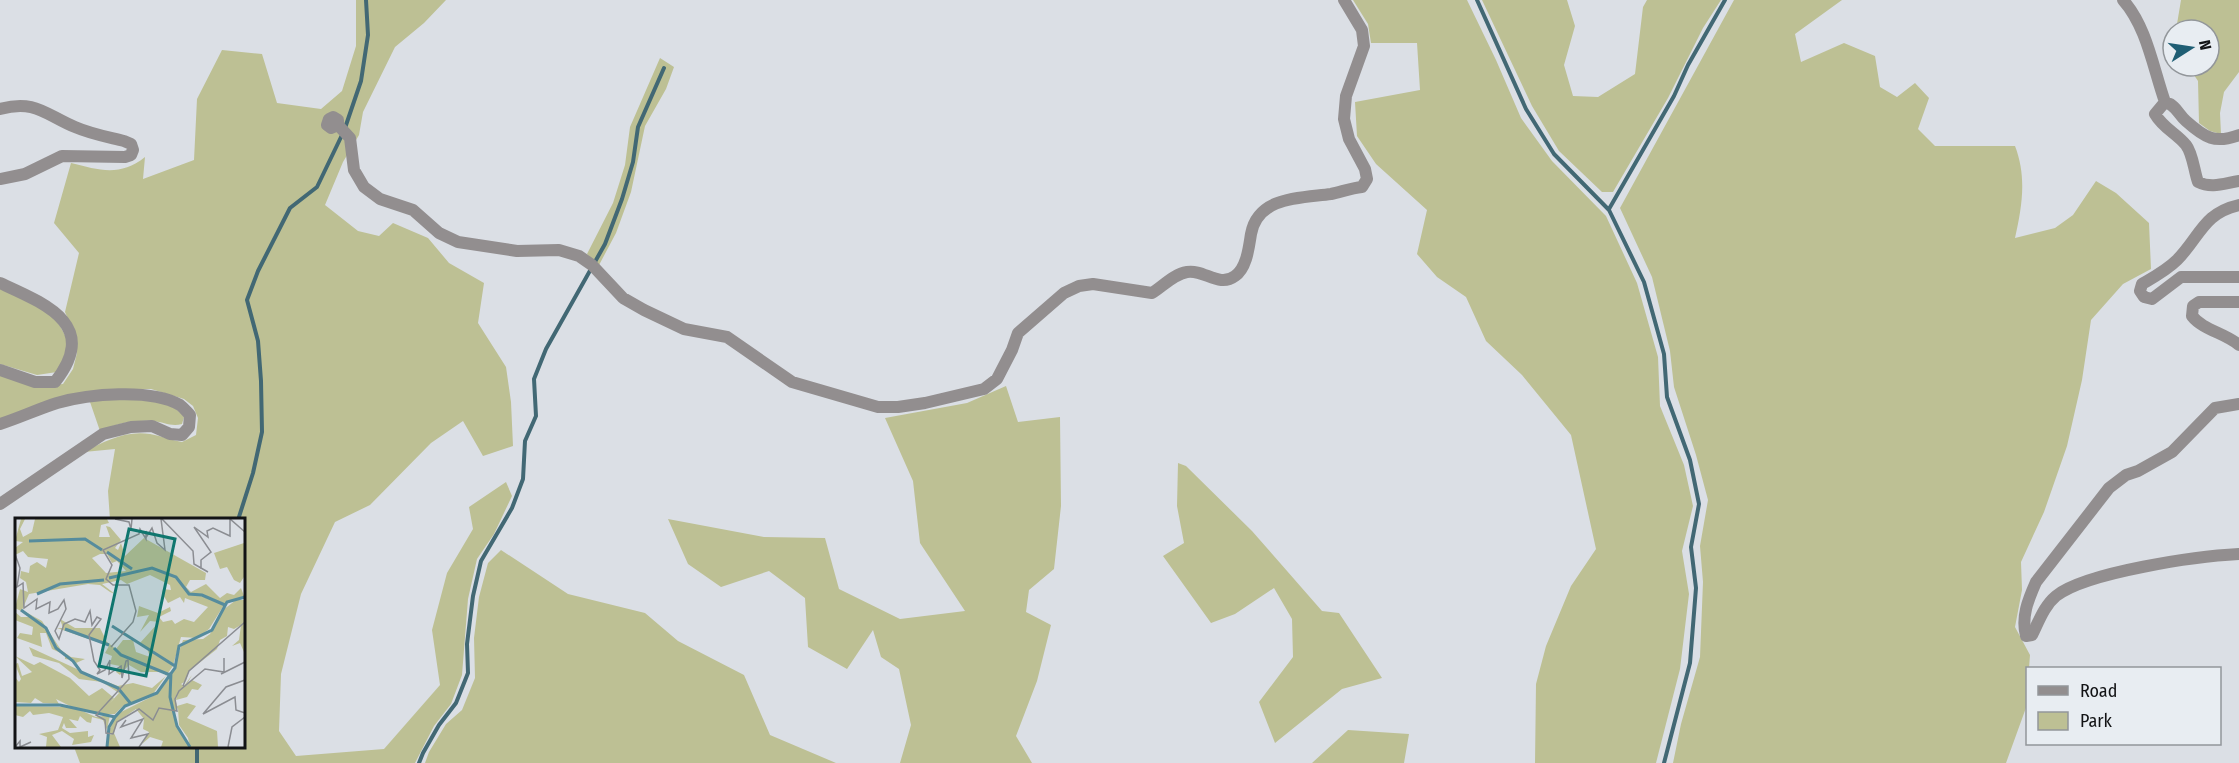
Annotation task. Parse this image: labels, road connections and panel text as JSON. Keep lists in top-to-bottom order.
{
  "legend": ["Road", "Park"],
  "north": "right"
}
